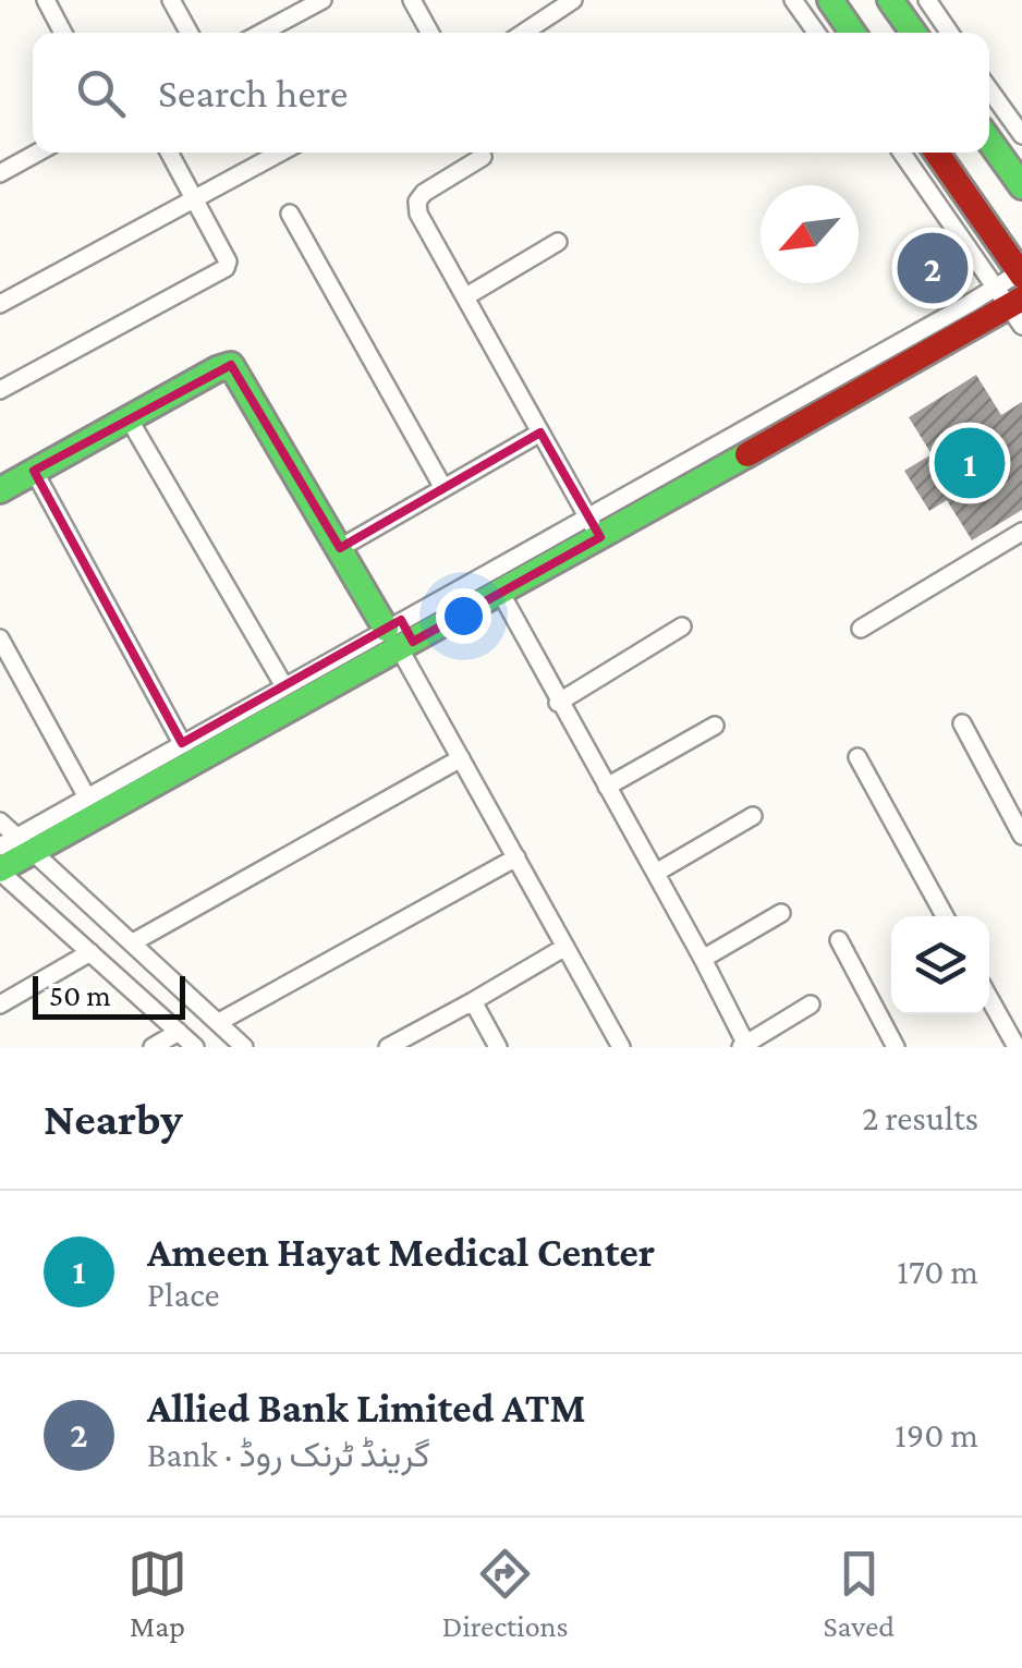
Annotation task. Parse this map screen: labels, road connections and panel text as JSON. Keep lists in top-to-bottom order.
{
  "scale_bar": "50 m",
  "north": "bottom left",
  "page": {
    "search": "Search here",
    "pins": ["2", "1"],
    "scale": "50 m",
    "heading": ["Nearby", "2 results"],
    "list": [
      {
        "mark": "1",
        "name": "Ameen Hayat Medical Center",
        "note": "Place",
        "value": "170 m"
      },
      {
        "mark": "2",
        "name": "Allied Bank Limited ATM",
        "note": "Bank · گرینڈ ٹرنک روڈ",
        "value": "190 m"
      }
    ],
    "nav": ["Map", "Directions", "Saved"]
  }
}
